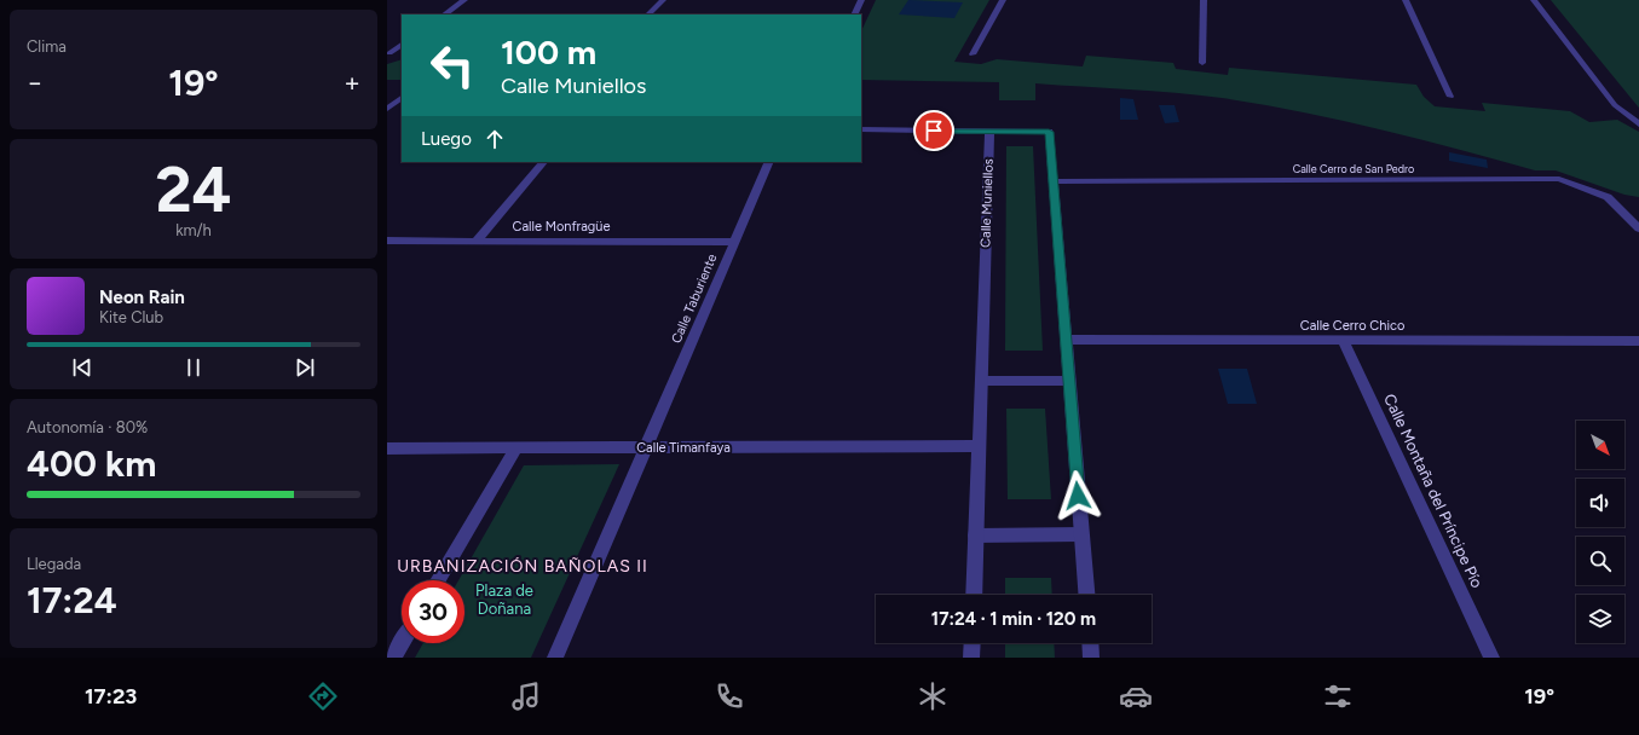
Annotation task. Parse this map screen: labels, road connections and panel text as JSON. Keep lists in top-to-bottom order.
{
  "streets": {
    "street": [
      "Calle Cerro de San Pedro",
      "Calle Muniellos",
      "Calle Monfragüe",
      "Calle Taburiente",
      "Calle Cerro Chico",
      "Calle Timanfaya",
      "Calle Montaña del Príncipe Pío"
    ]
  },
  "crossings": [
    ["Calle Muniellos", "Calle Timanfaya"],
    ["Calle Monfragüe", "Calle Taburiente"],
    ["Calle Taburiente", "Calle Timanfaya"],
    ["Calle Cerro Chico", "Calle Montaña del Príncipe Pío"]
  ],
  "districts": ["URBANIZACIÓN BAÑOLAS II"],
  "parks": ["Plaza de Doñana"],
  "north": "bottom right",
  "page": {
    "tile": [
      "Clima",
      ["24", "km/h"],
      ["Autonomía · 80%", "400 km"],
      ["Llegada", "17:24"]
    ],
    "turn": ["100 m", "Calle Muniellos"],
    "heat": ["−", "19°", "+"],
    "then": "Luego",
    "song": ["Neon Rain", "Kite Club"],
    "limit": "30",
    "trip": "17:24 · 1 min · 120 m",
    "tabs": ["17:23", "19°"]
  }
}
